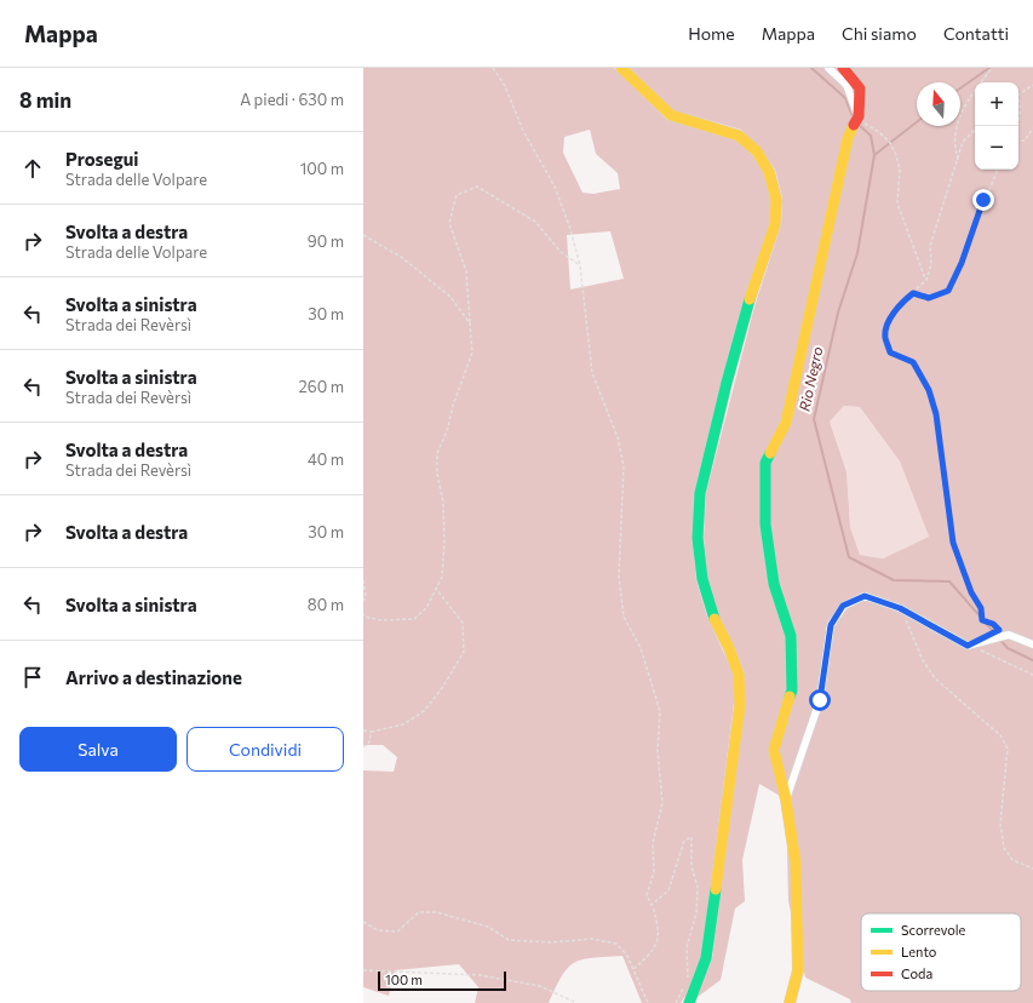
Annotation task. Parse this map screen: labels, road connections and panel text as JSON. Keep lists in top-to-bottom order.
{
  "water": ["Rio Negro"],
  "legend": ["Scorrevole", "Lento", "Coda"],
  "scale_bar": "100 m",
  "north": "top",
  "page": {
    "header": "Mappa",
    "nav": [
      "Home",
      "Mappa",
      "Chi siamo",
      "Contatti"
    ],
    "heading": ["8 min", "A piedi · 630 m"],
    "map_buttons": ["+", "−"],
    "list": [
      ["Prosegui", "Strada delle Volpare", "100 m"],
      ["Svolta a destra", "Strada delle Volpare", "90 m"],
      ["Svolta a sinistra", "Strada dei Revèrsì", "30 m"],
      ["Svolta a sinistra", "Strada dei Revèrsì", "260 m"],
      ["Svolta a destra", "Strada dei Revèrsì", "40 m"],
      ["Svolta a destra", "30 m"],
      ["Svolta a sinistra", "80 m"],
      "Arrivo a destinazione"
    ],
    "buttons": ["Salva", "Condividi"],
    "scale": "100 m"
  }
}
